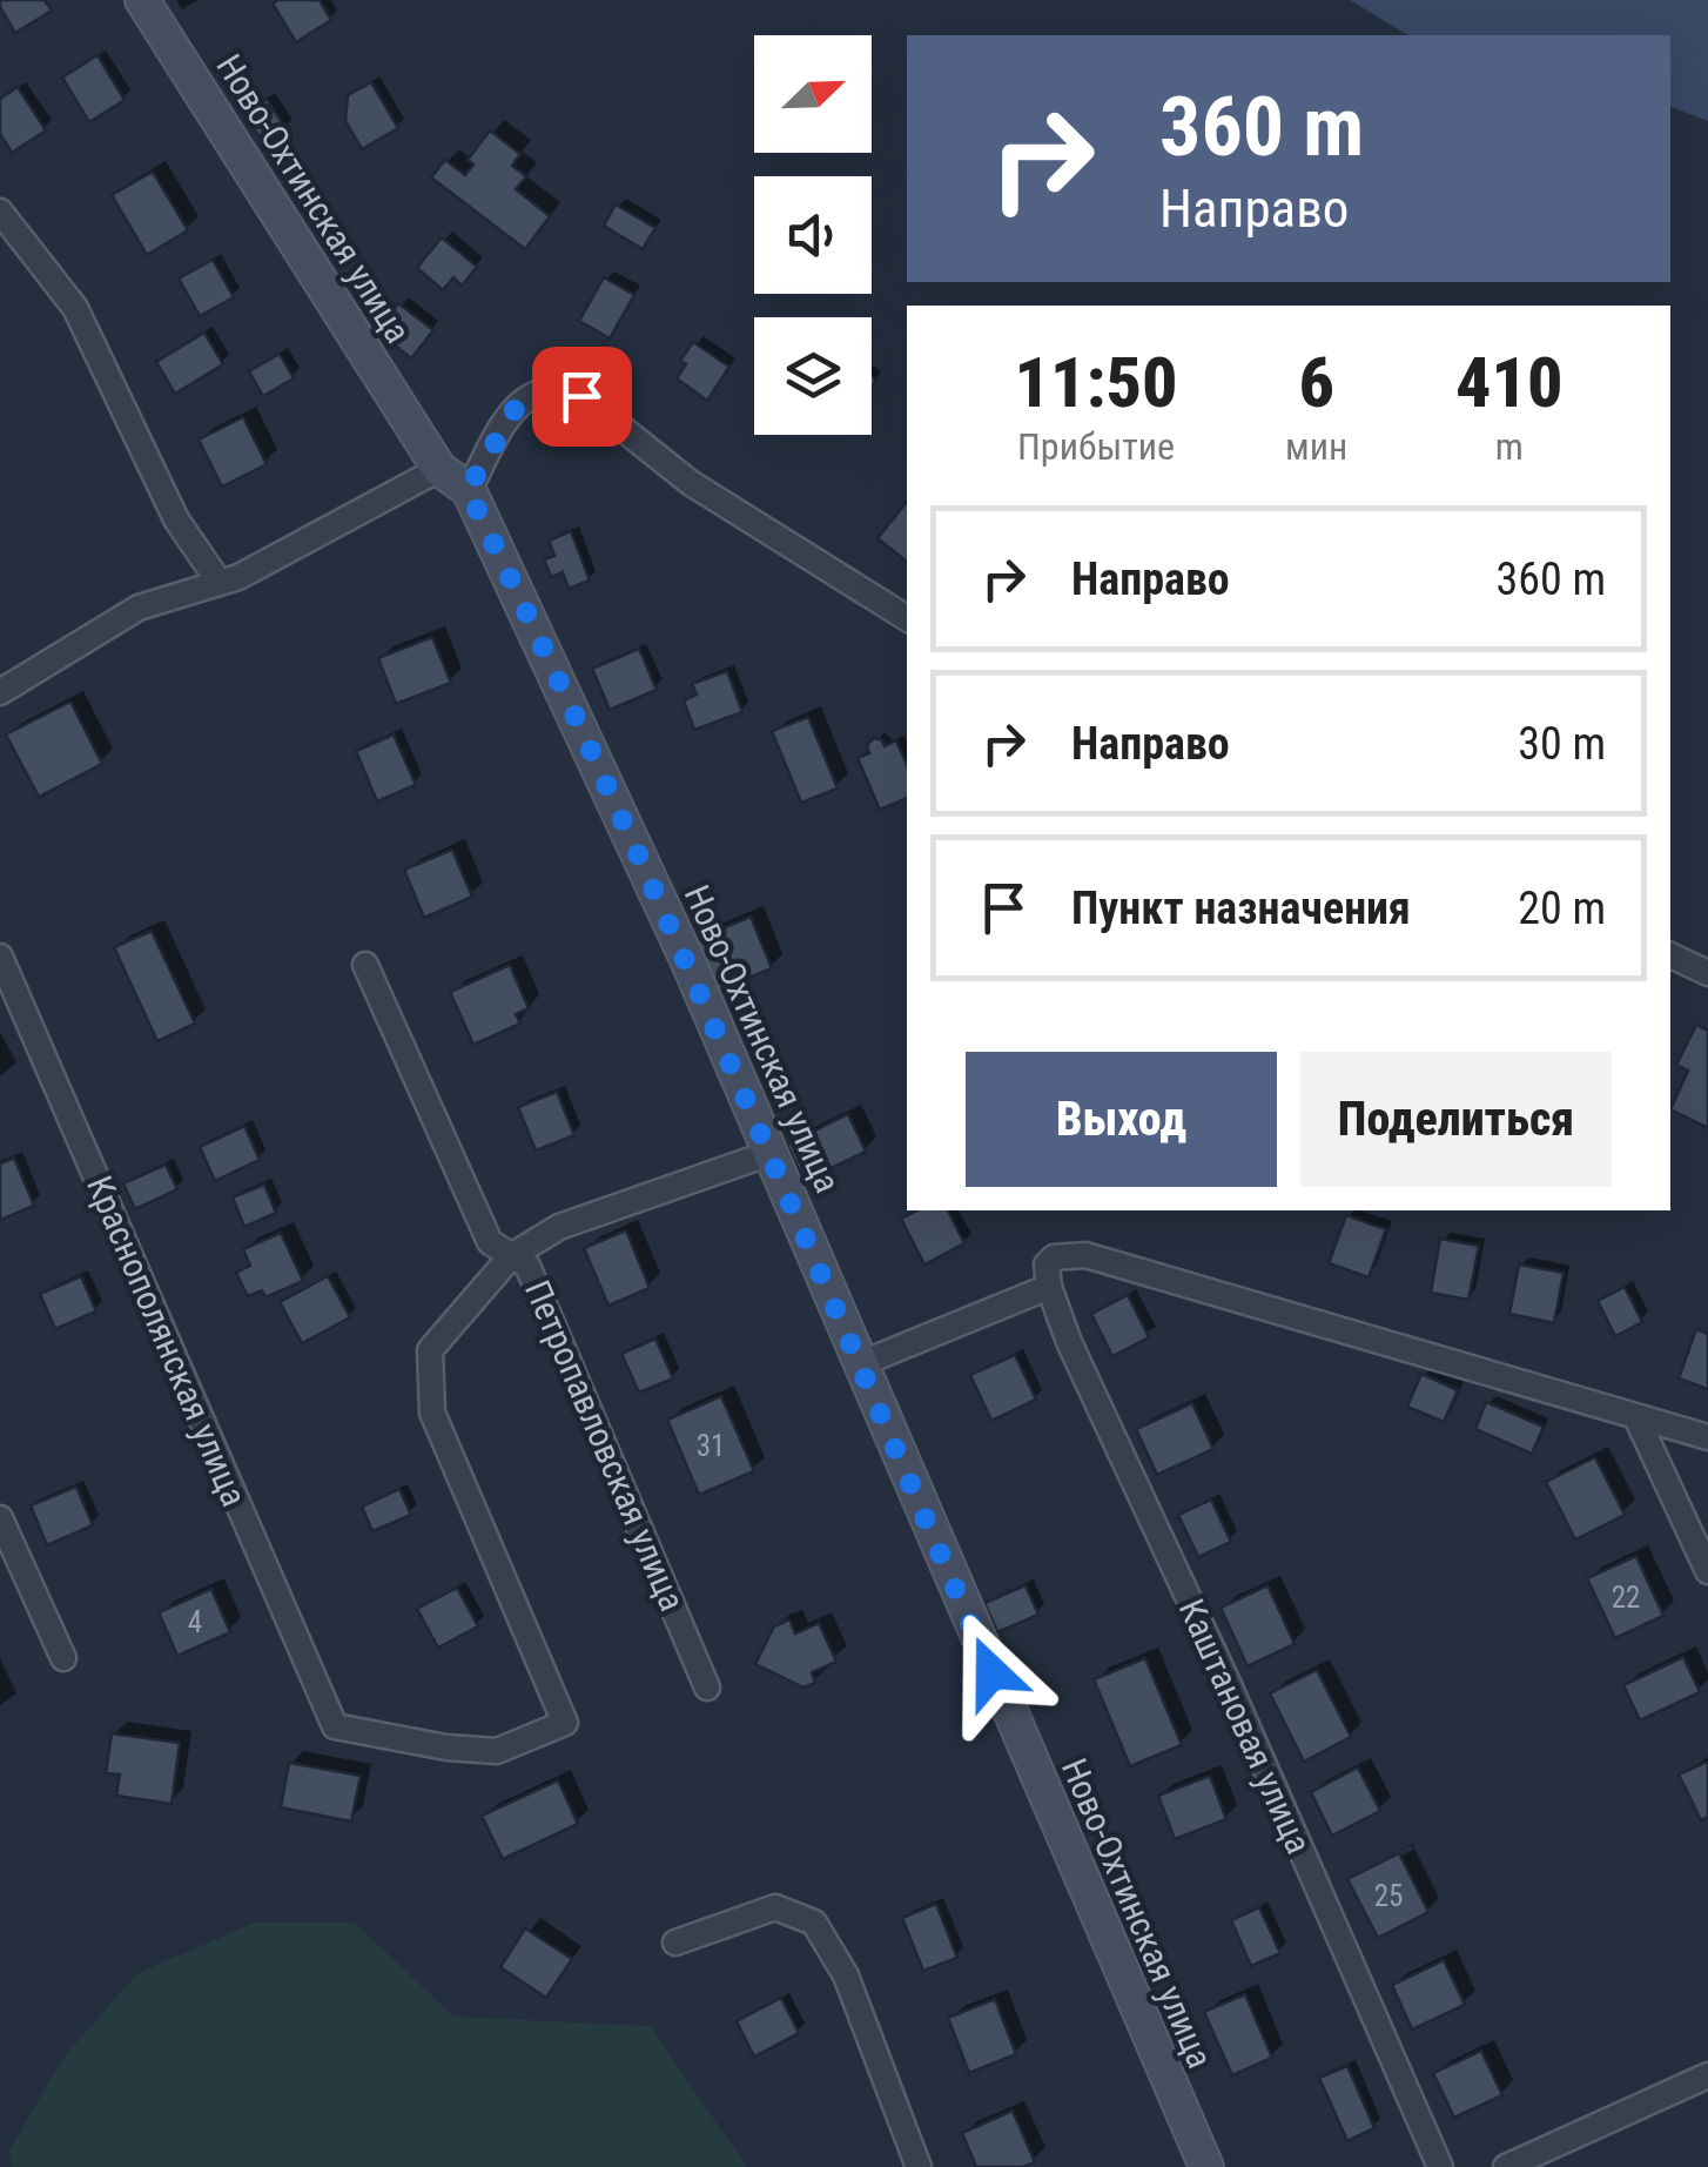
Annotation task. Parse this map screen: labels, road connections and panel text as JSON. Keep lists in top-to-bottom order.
{
  "streets": {
    "street": [
      "Ново-Охтинская улица",
      "Краснополянская улица",
      "Петропавловская улица",
      "Каштановая улица"
    ]
  },
  "crossings": [
    ["Краснополянская улица", "Петропавловская улица"]
  ],
  "house_numbers": [
    "31",
    "22",
    "4",
    "25"
  ],
  "north": "top right",
  "page": {
    "turn": ["360 m", "Направо"],
    "eta": [
      "11:50",
      "Прибытие",
      "6",
      "мин",
      "410",
      "m"
    ],
    "list": [
      {
        "name": "Направо",
        "value": "360 m"
      },
      {
        "name": "Направо",
        "value": "30 m"
      },
      {
        "name": "Пункт назначения",
        "value": "20 m"
      }
    ],
    "buttons": ["Выход", "Поделиться"]
  }
}
